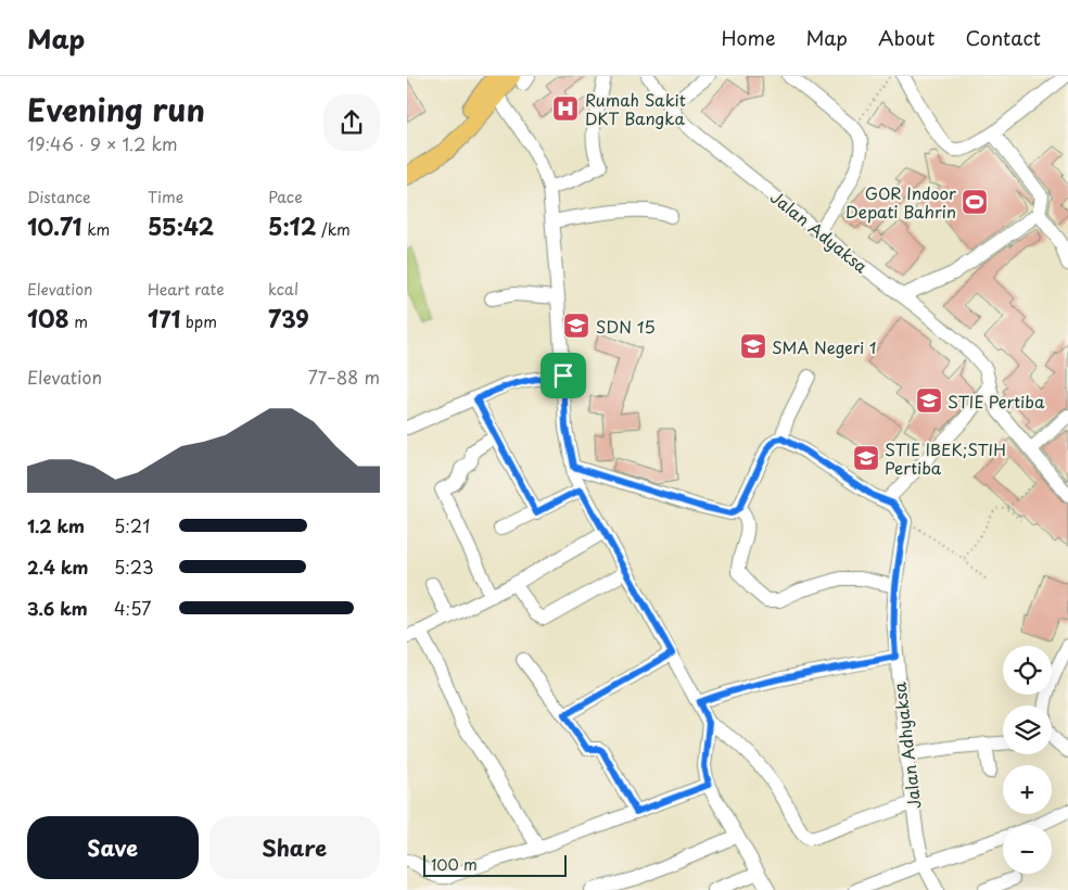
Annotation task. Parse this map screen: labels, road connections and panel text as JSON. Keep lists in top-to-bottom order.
{
  "streets": {
    "street": ["Jalan Adyaksa", "Jalan Adhyaksa"]
  },
  "places": {
    "hospital": ["Rumah Sakit DKT Bangka"],
    "sports": ["GOR Indoor Depati Bahrin"],
    "school or university": [
      "SDN 15",
      "SMA Negeri 1",
      "STIE Pertiba",
      "STIE IBEK;STIH Pertiba"
    ]
  },
  "scale_bar": "100 m",
  "page": {
    "header": "Map",
    "nav": [
      "Home",
      "Map",
      "About",
      "Contact"
    ],
    "heading": ["Evening run", "19:46 · 9 × 1.2 km"],
    "stats": [
      ["Distance", "10.71 km"],
      ["Time", "55:42"],
      ["Pace", "5:12 /km"],
      ["Elevation", "108 m"],
      ["Heart rate", "171 bpm"],
      ["kcal", "739"]
    ],
    "chart": ["Elevation", "77–88 m"],
    "list": [
      {
        "name": "1.2 km",
        "note": "5:21"
      },
      {
        "name": "2.4 km",
        "note": "5:23"
      },
      {
        "name": "3.6 km",
        "note": "4:57"
      }
    ],
    "map_buttons": ["+", "−"],
    "buttons": ["Save", "Share"],
    "scale": "100 m"
  }
}
